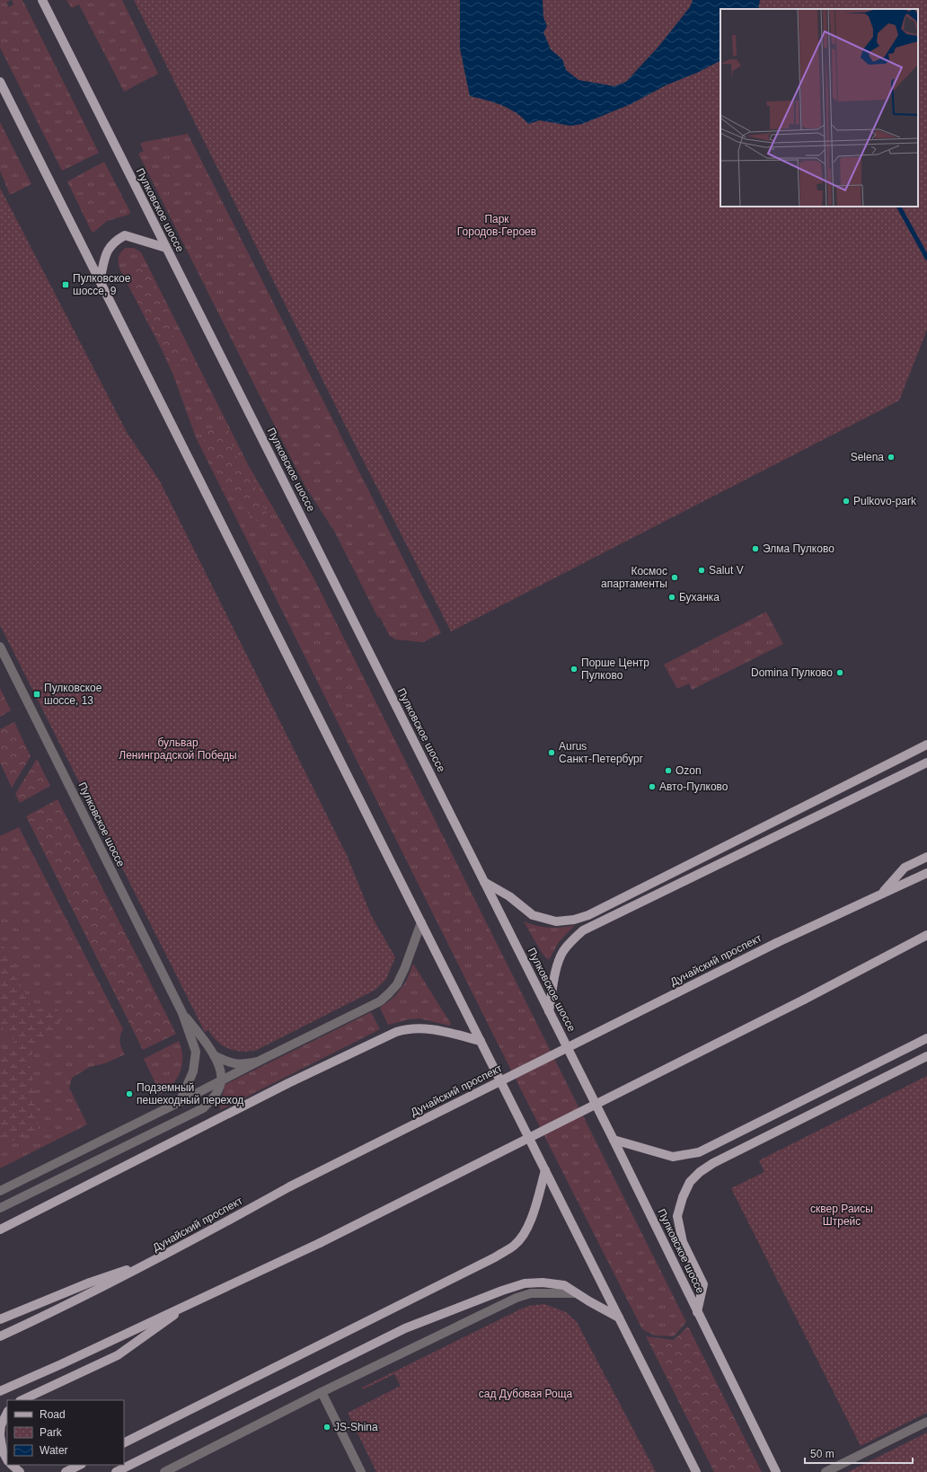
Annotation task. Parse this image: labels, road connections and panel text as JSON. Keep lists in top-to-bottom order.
{
  "streets": {
    "main road": ["Пулковское шоссе", "Дунайский проспект"]
  },
  "parks": [
    "Парк Городов-Героев",
    "бульвар Ленинградской Победы",
    "сквер Раисы Штрейс",
    "сад Дубовая Роща"
  ],
  "places": {
    "transit": ["Пулковское шоссе, 9", "Пулковское шоссе, 13"],
    "other": [
      "Selena",
      "Pulkovo-park",
      "Элма Пулково",
      "Salut V",
      "Космос апартаменты",
      "Буханка",
      "Порше Центр Пулково",
      "Domina Пулково",
      "Aurus Санкт-Петербург",
      "Ozon",
      "Авто-Пулково",
      "Подземный пешеходный переход",
      "JS-Shina"
    ]
  },
  "legend": ["Road", "Park", "Water"],
  "scale_bar": "50 m"
}
